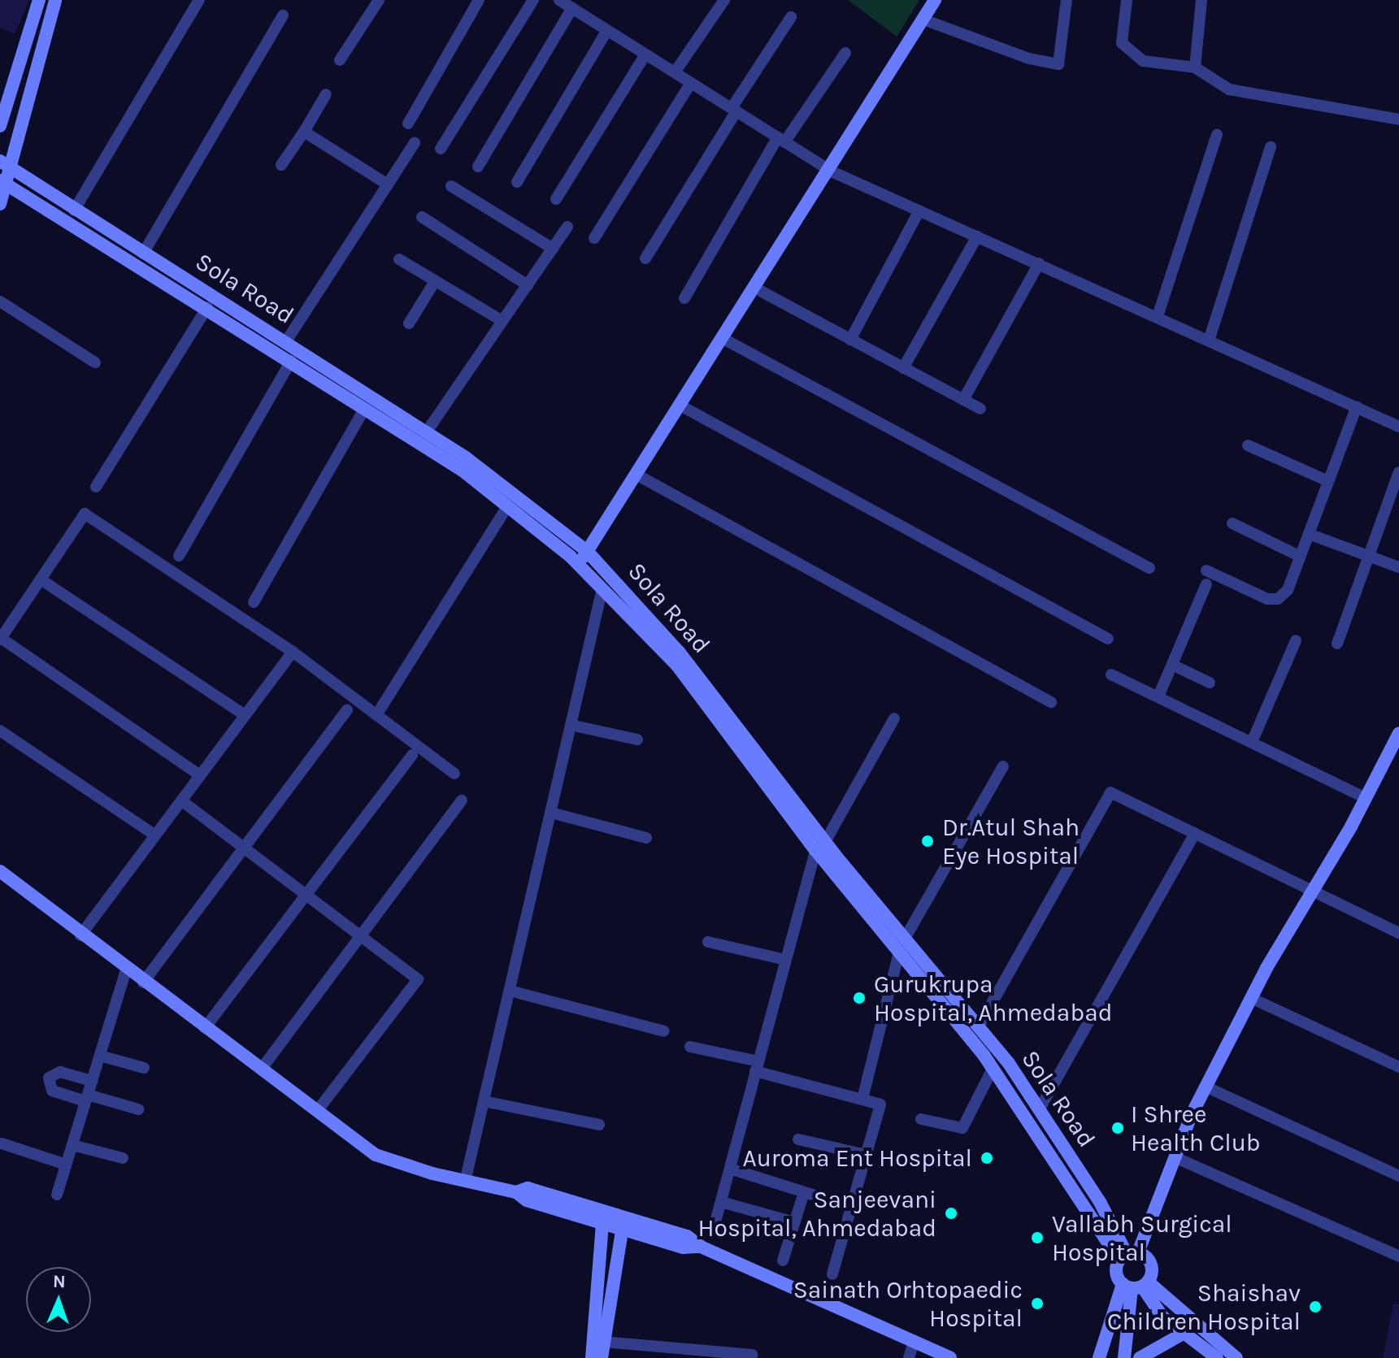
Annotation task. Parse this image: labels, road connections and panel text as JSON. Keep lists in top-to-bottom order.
{
  "streets": {
    "main road": ["Sola Road"]
  },
  "places": [
    "Dr.Atul Shah Eye Hospital",
    "Gurukrupa Hospital, Ahmedabad",
    "I Shree Health Club",
    "Auroma Ent Hospital",
    "Sanjeevani Hospital, Ahmedabad",
    "Vallabh Surgical Hospital",
    "Sainath Orhtopaedic Hospital",
    "Shaishav Children Hospital"
  ],
  "north": "top"
}
